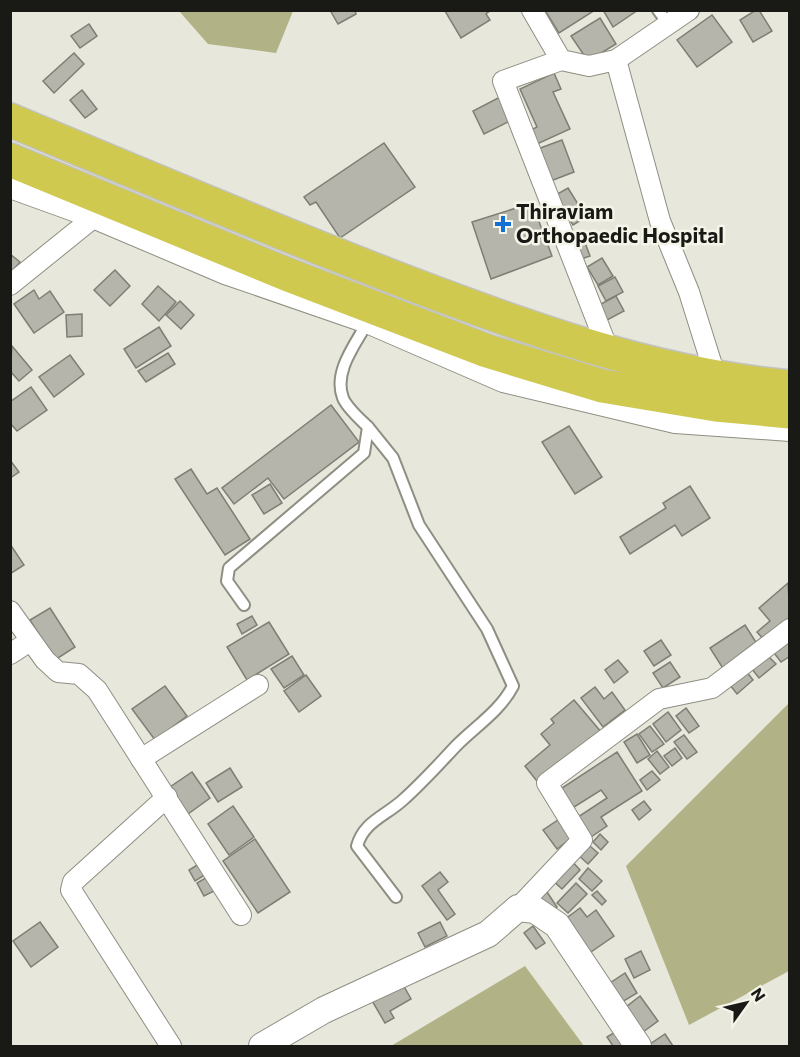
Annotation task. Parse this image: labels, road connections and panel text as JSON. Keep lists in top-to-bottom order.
{
  "places": {
    "health": ["Thiraviam Orthopaedic Hospital"]
  },
  "north": "top right"
}
